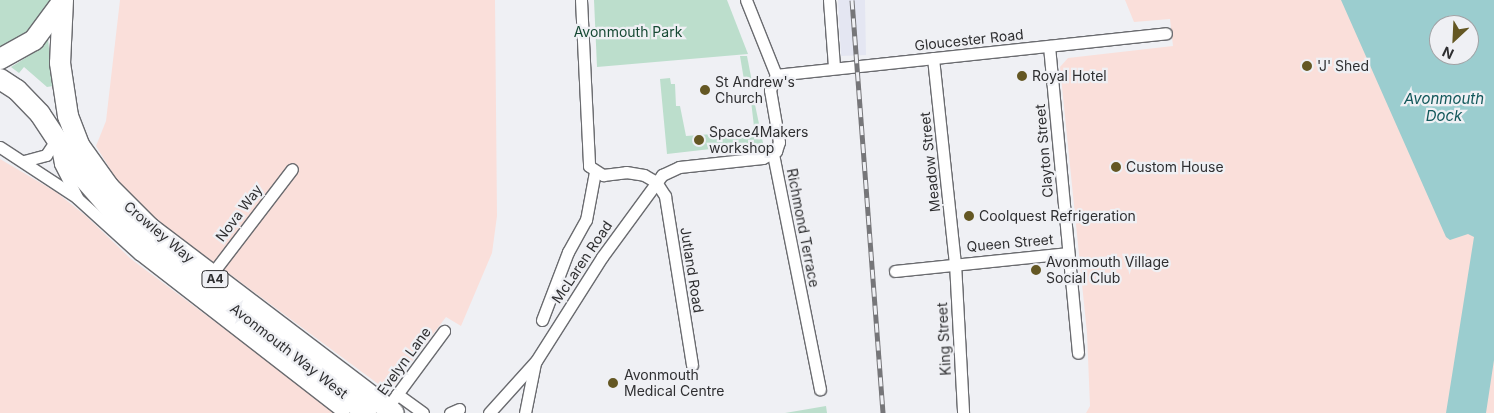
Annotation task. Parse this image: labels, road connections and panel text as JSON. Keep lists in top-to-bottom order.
{
  "streets": {
    "highway": ["Crowley Way", "A4"],
    "street": [
      "Gloucester Road",
      "Clayton Street",
      "Meadow Street",
      "Nova Way",
      "Richmond Terrace",
      "Queen Street",
      "McLaren Road",
      "Jutland Road",
      "King Street",
      "Avonmouth Way West",
      "Evelyn Lane"
    ]
  },
  "crossings": [
    ["Gloucester Road", "Clayton Street"],
    ["Gloucester Road", "Meadow Street"],
    ["Gloucester Road", "Richmond Terrace"],
    ["Clayton Street", "Queen Street"],
    ["Meadow Street", "Queen Street"],
    ["Meadow Street", "King Street"],
    ["Nova Way", "Crowley Way"],
    ["Richmond Terrace", "McLaren Road"],
    ["Crowley Way", "Avonmouth Way West"],
    ["Crowley Way", "Evelyn Lane"],
    ["Queen Street", "King Street"],
    ["McLaren Road", "Jutland Road"]
  ],
  "water": ["Avonmouth Dock"],
  "parks": ["Avonmouth Park"],
  "places": [
    "'J' Shed",
    "Royal Hotel",
    "St Andrew's Church",
    "Space4Makers workshop",
    "Custom House",
    "Coolquest Refrigeration",
    "Avonmouth Village Social Club",
    "Avonmouth Medical Centre"
  ],
  "north": "bottom left"
}
